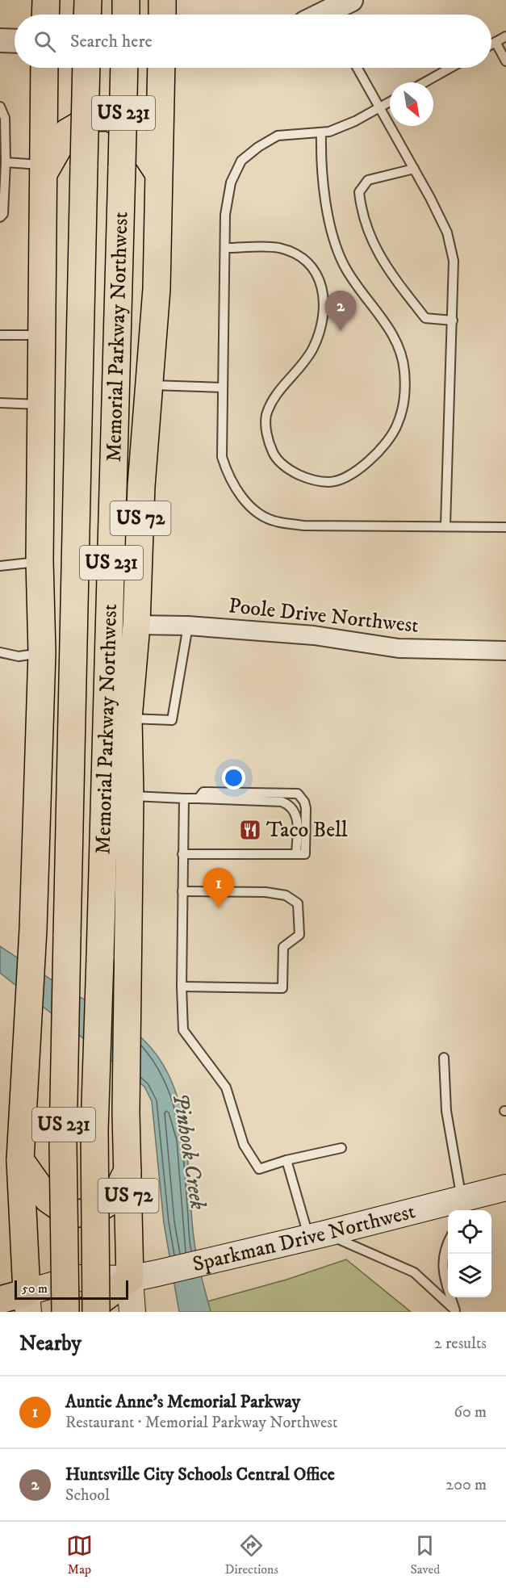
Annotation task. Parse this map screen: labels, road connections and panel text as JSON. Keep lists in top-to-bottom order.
{
  "streets": {
    "highway": [
      "US 231",
      "Memorial Parkway Northwest",
      "US 72",
      "Sparkman Drive Northwest"
    ],
    "street": ["Poole Drive Northwest"]
  },
  "crossings": [
    ["US 72", "Poole Drive Northwest"],
    ["US 72", "Sparkman Drive Northwest"]
  ],
  "water": ["Pinhook Creek"],
  "places": {
    "restaurant": ["Taco Bell"]
  },
  "scale_bar": "50 m",
  "north": "bottom right",
  "page": {
    "search": "Search here",
    "pins": ["2", "1"],
    "scale": "50 m",
    "heading": ["Nearby", "2 results"],
    "list": [
      {
        "mark": "1",
        "name": "Auntie Anne's Memorial Parkway",
        "note": "Restaurant · Memorial Parkway Northwest",
        "value": "60 m"
      },
      {
        "mark": "2",
        "name": "Huntsville City Schools Central Office",
        "note": "School",
        "value": "200 m"
      }
    ],
    "nav": ["Map", "Directions", "Saved"]
  }
}
